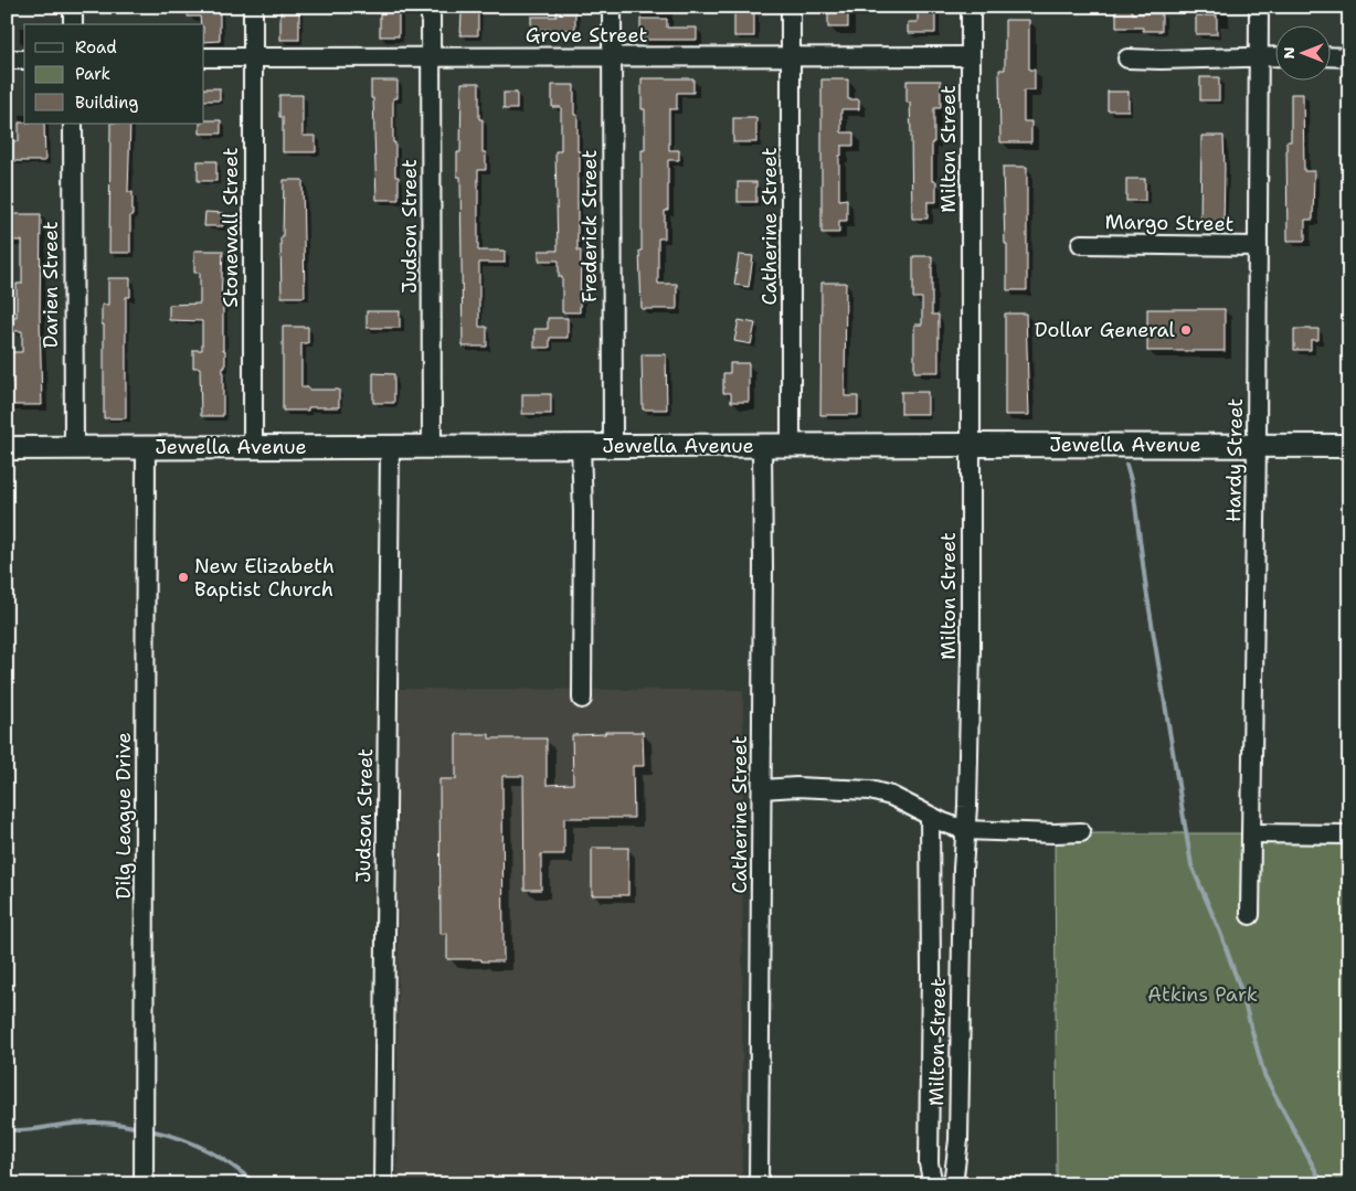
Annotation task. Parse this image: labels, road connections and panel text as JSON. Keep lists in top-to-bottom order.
{
  "streets": {
    "main road": ["Jewella Avenue"],
    "street": [
      "Grove Street",
      "Milton Street",
      "Margo Street",
      "Judson Street",
      "Frederick Street",
      "Catherine Street",
      "Stonewall Street",
      "Darien Street",
      "Hardy Street",
      "Dilg League Drive"
    ]
  },
  "crossings": [
    ["Grove Street", "Milton Street"],
    ["Grove Street", "Judson Street"],
    ["Grove Street", "Frederick Street"],
    ["Grove Street", "Catherine Street"],
    ["Grove Street", "Stonewall Street"],
    ["Milton Street", "Jewella Avenue"],
    ["Margo Street", "Hardy Street"],
    ["Judson Street", "Jewella Avenue"],
    ["Frederick Street", "Jewella Avenue"],
    ["Catherine Street", "Jewella Avenue"],
    ["Stonewall Street", "Jewella Avenue"],
    ["Darien Street", "Jewella Avenue"],
    ["Jewella Avenue", "Hardy Street"],
    ["Jewella Avenue", "Dilg League Drive"]
  ],
  "parks": ["Atkins Park"],
  "places": ["Dollar General", "New Elizabeth Baptist Church"],
  "legend": ["Road", "Park", "Building"],
  "north": "left"
}
